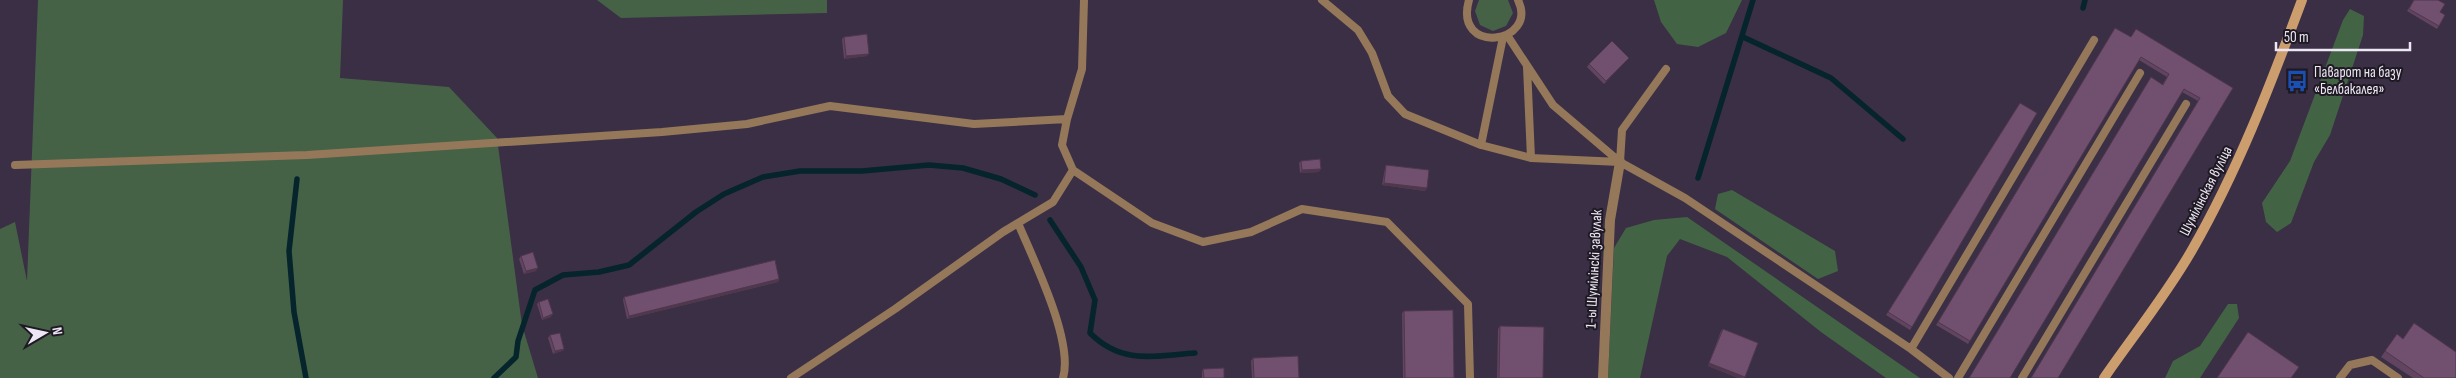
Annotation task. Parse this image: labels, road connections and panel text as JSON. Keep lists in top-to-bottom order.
{
  "streets": {
    "main road": ["Шумілінская вуліца"],
    "street": ["1-ы Шумілінскі завулак"]
  },
  "places": {
    "bus stop": ["Паварот на базу «Белбакалея»"]
  },
  "scale_bar": "50 m",
  "north": "right"
}
